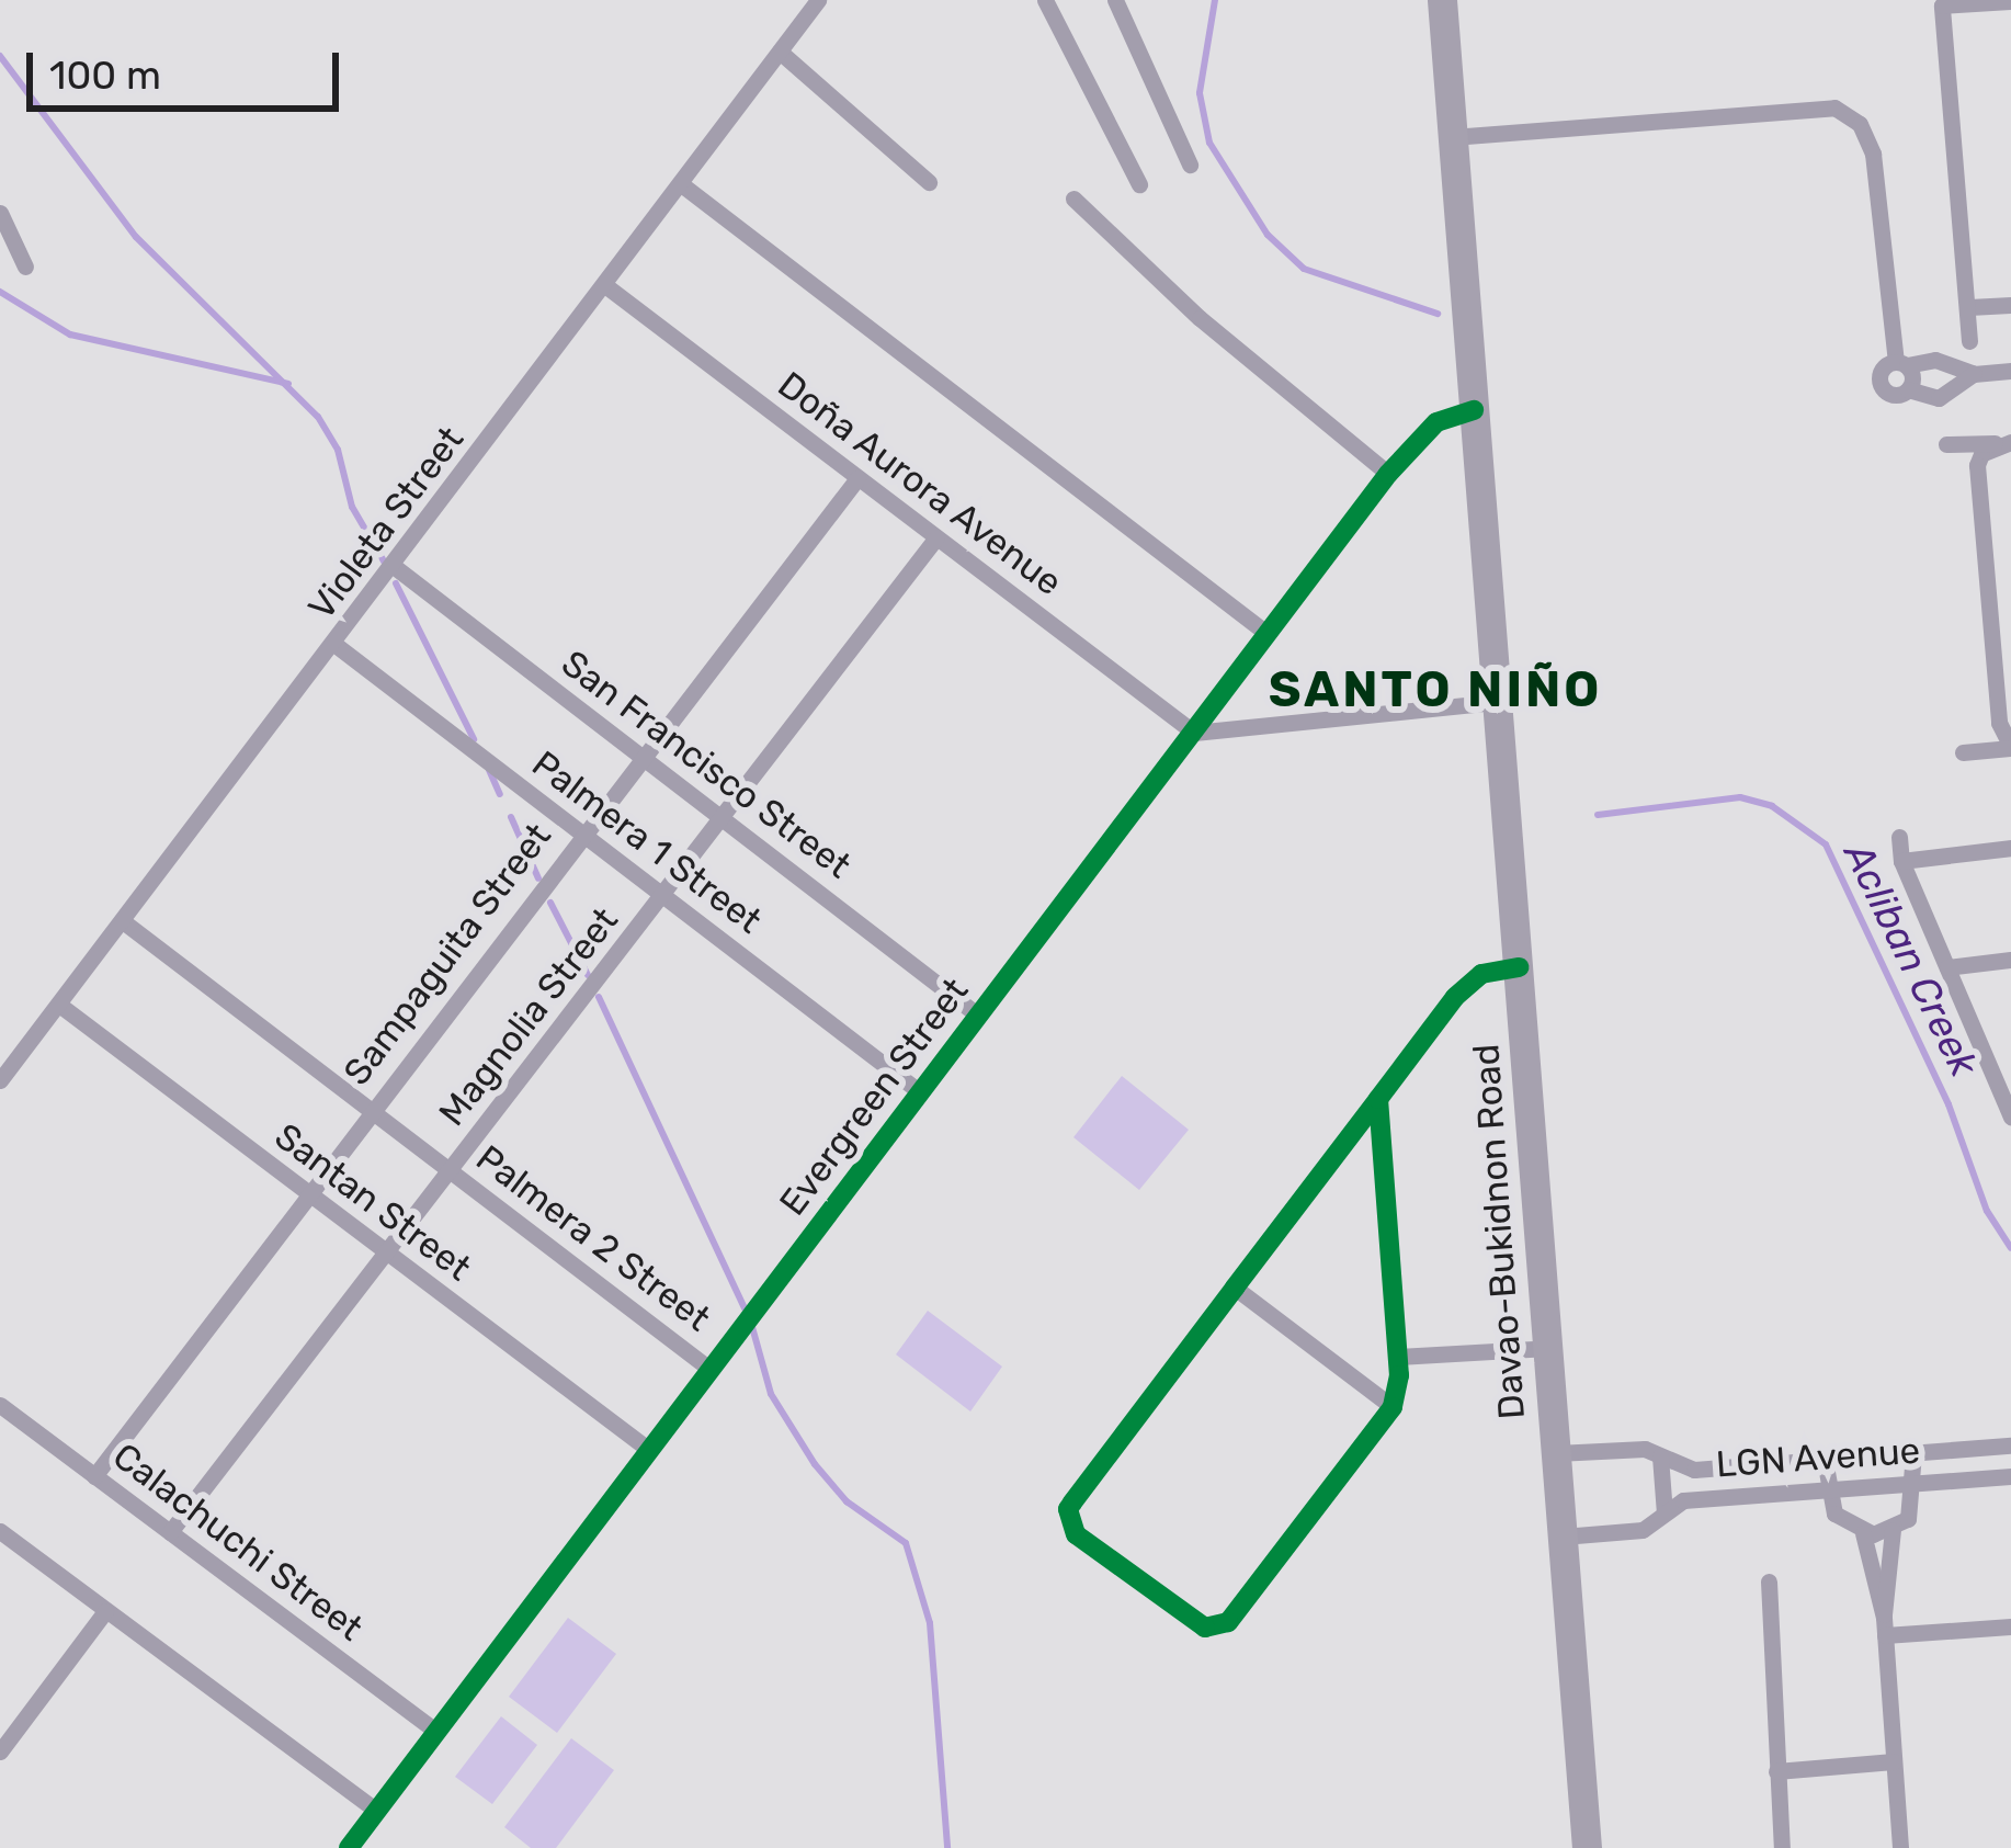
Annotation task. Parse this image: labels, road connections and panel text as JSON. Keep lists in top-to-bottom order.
{
  "streets": {
    "highway": ["Davao-Bukidnon Road"],
    "street": [
      "Doña Aurora Avenue",
      "Violeta Street",
      "San Francisco Street",
      "Palmera 1 Street",
      "Sampaguita Street",
      "Magnolia Street",
      "Evergreen Street",
      "Santan Street",
      "Palmera 2 Street",
      "LGN Avenue",
      "Calachuchi Street"
    ]
  },
  "crossings": [
    ["Doña Aurora Avenue", "Violeta Street"],
    ["Doña Aurora Avenue", "Sampaguita Street"],
    ["Doña Aurora Avenue", "Magnolia Street"],
    ["Doña Aurora Avenue", "Evergreen Street"],
    ["Violeta Street", "San Francisco Street"],
    ["Violeta Street", "Palmera 1 Street"],
    ["Violeta Street", "Santan Street"],
    ["Violeta Street", "Palmera 2 Street"],
    ["San Francisco Street", "Sampaguita Street"],
    ["San Francisco Street", "Magnolia Street"],
    ["San Francisco Street", "Evergreen Street"],
    ["Palmera 1 Street", "Sampaguita Street"],
    ["Palmera 1 Street", "Magnolia Street"],
    ["Palmera 1 Street", "Evergreen Street"],
    ["Sampaguita Street", "Santan Street"],
    ["Sampaguita Street", "Palmera 2 Street"],
    ["Sampaguita Street", "Calachuchi Street"],
    ["Magnolia Street", "Santan Street"],
    ["Magnolia Street", "Palmera 2 Street"],
    ["Magnolia Street", "Calachuchi Street"],
    ["Evergreen Street", "Santan Street"],
    ["Evergreen Street", "Davao-Bukidnon Road"],
    ["Evergreen Street", "Palmera 2 Street"],
    ["Evergreen Street", "Calachuchi Street"],
    ["Davao-Bukidnon Road", "LGN Avenue"]
  ],
  "districts": ["SANTO NIÑO"],
  "water": ["Acliban Creek"],
  "scale_bar": "100 m"
}
